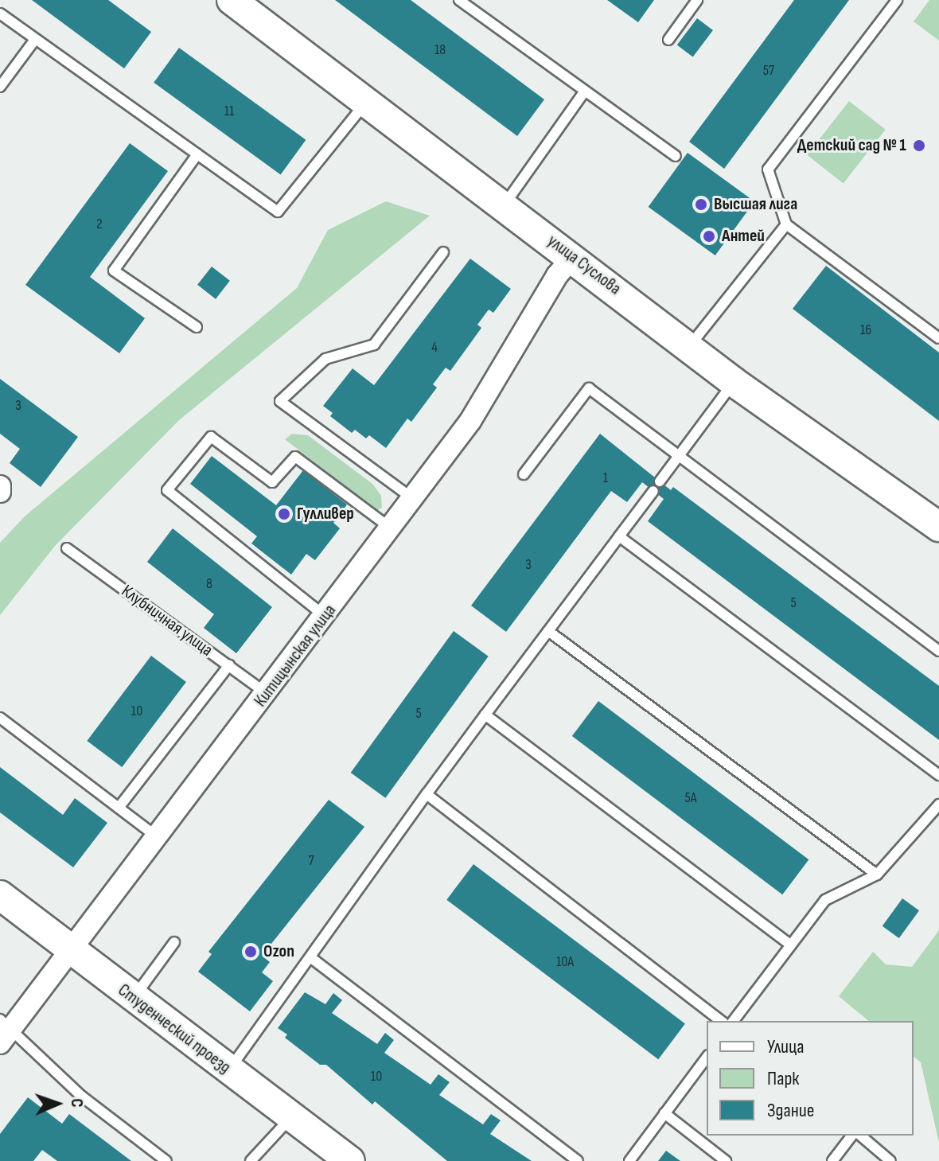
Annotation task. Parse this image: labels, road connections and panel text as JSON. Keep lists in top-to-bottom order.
{
  "streets": {
    "street": ["улица Суслова", "Китицынская улица", "Студенческий проезд"],
    "lane": ["Клубничная улица"]
  },
  "crossings": [
    ["улица Суслова", "Китицынская улица"],
    ["Клубничная улица", "Китицынская улица"],
    ["Китицынская улица", "Студенческий проезд"]
  ],
  "places": [
    "Детский сад № 1",
    "Высшая лига",
    "Антей",
    "Гулливер",
    "Ozon"
  ],
  "house_numbers": [
    "18",
    "57",
    "11",
    "2",
    "16",
    "4",
    "3",
    "1",
    "3",
    "8",
    "5",
    "10",
    "5",
    "5А",
    "7",
    "10А",
    "10"
  ],
  "legend": ["Улица", "Парк", "Здание"],
  "north": "right"
}
